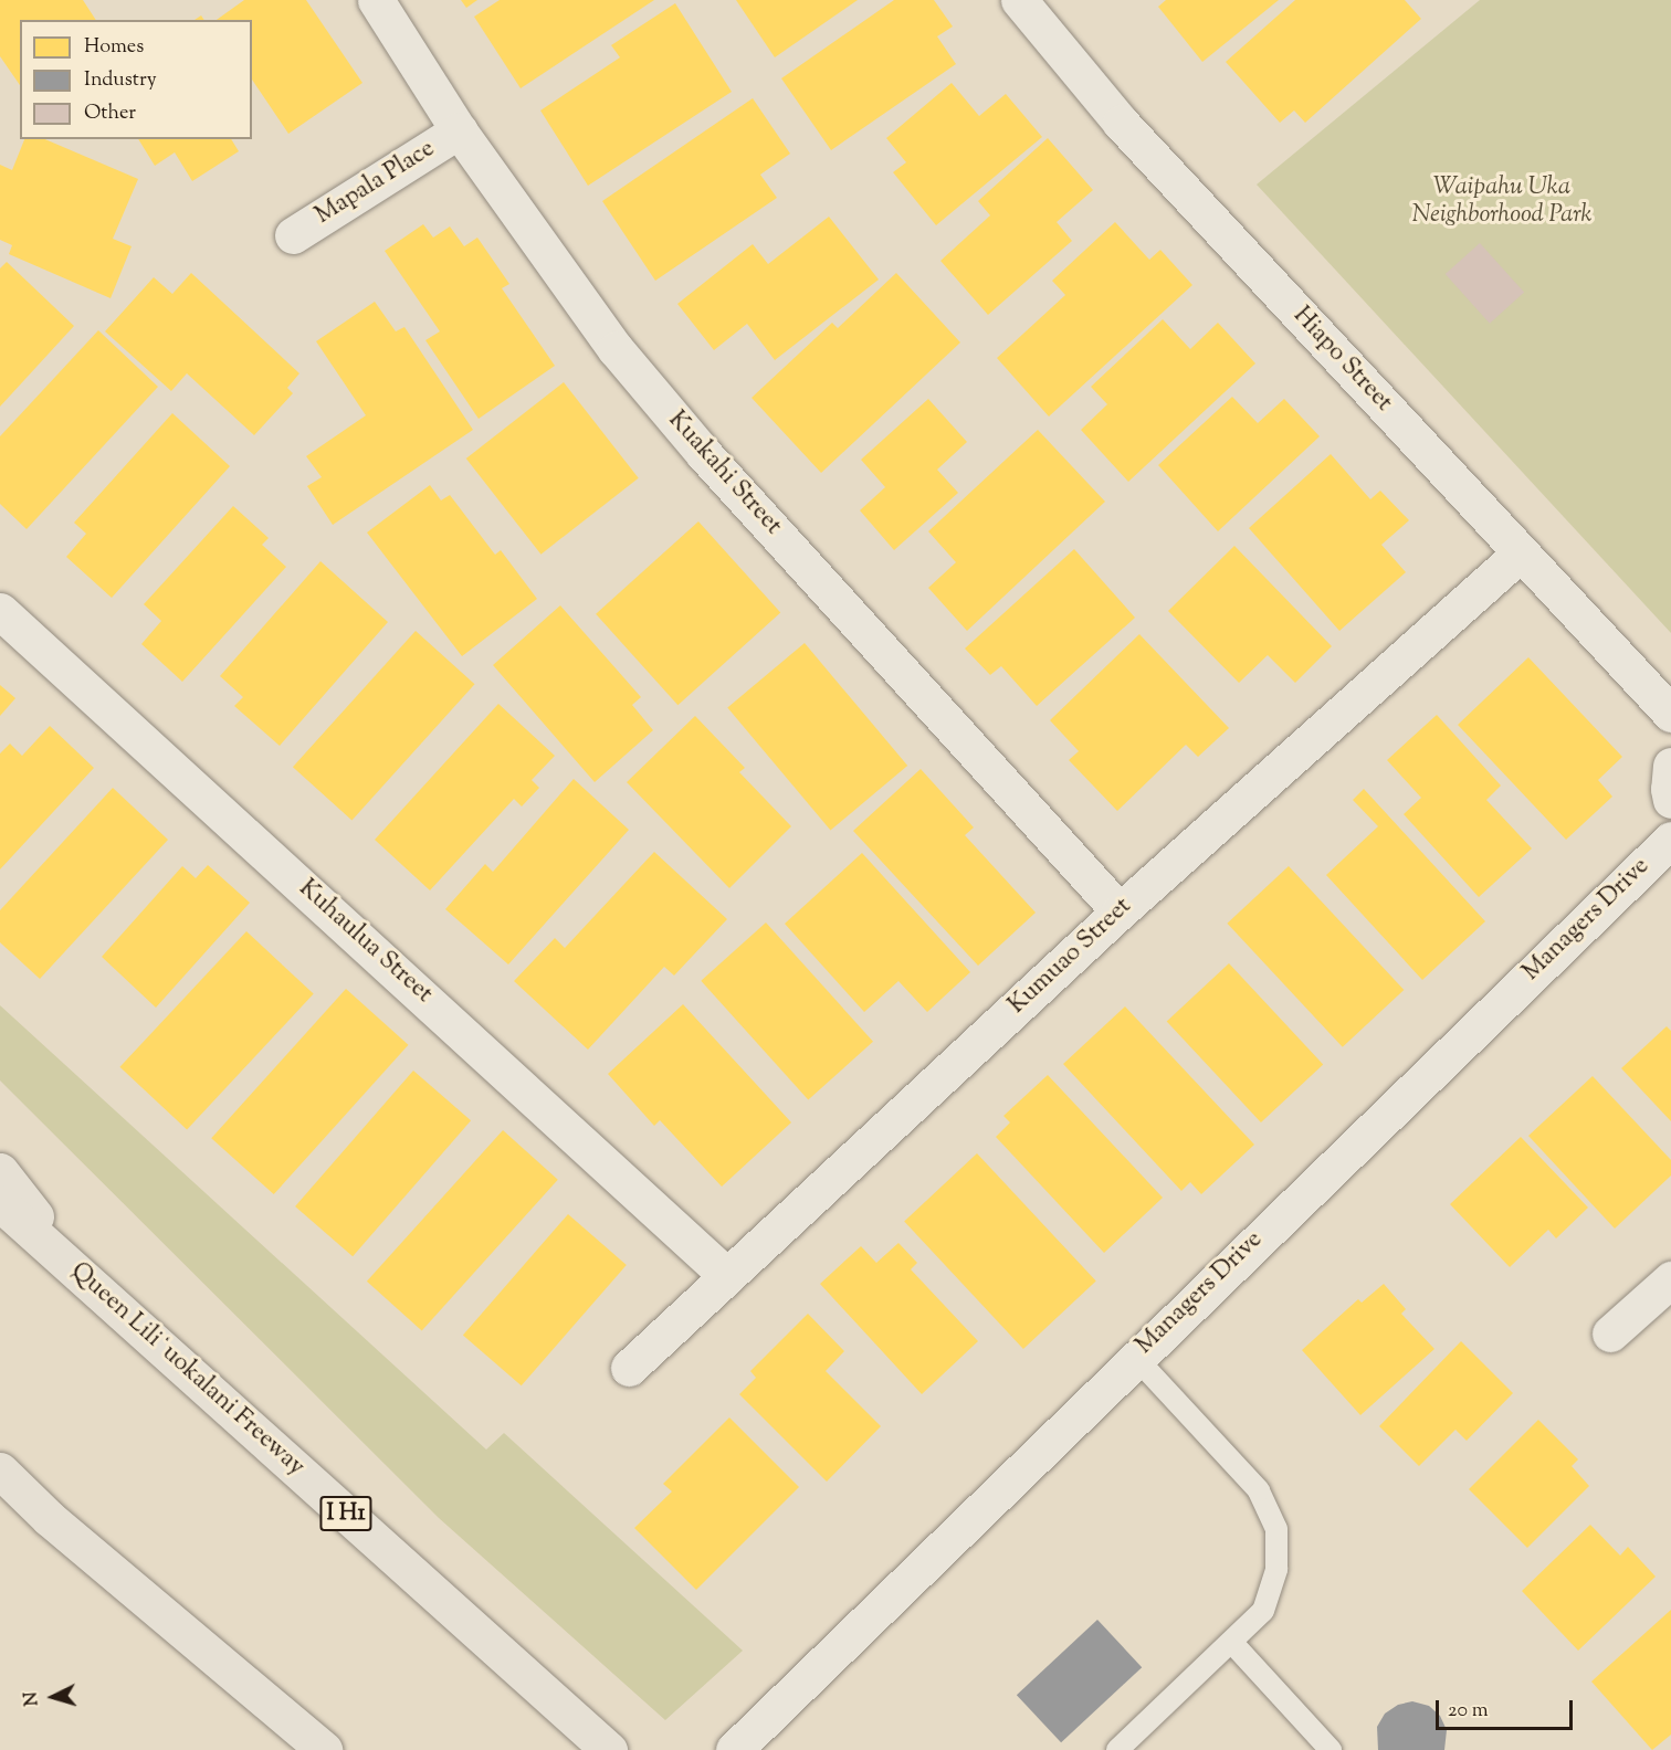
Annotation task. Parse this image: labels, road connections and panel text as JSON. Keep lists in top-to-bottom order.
{
  "streets": {
    "highway": ["Queen Liliʻuokalani Freeway", "I H1"],
    "street": [
      "Mapala Place",
      "Hiapo Street",
      "Kuakahi Street",
      "Managers Drive",
      "Kuhaulua Street",
      "Kumuao Street"
    ]
  },
  "crossings": [
    ["Mapala Place", "Kuakahi Street"],
    ["Hiapo Street", "Kumuao Street"],
    ["Kuakahi Street", "Kumuao Street"],
    ["Kuhaulua Street", "Kumuao Street"]
  ],
  "parks": ["Waipahu Uka Neighborhood Park"],
  "legend": ["Homes", "Industry", "Other"],
  "scale_bar": "20 m",
  "north": "left"
}
